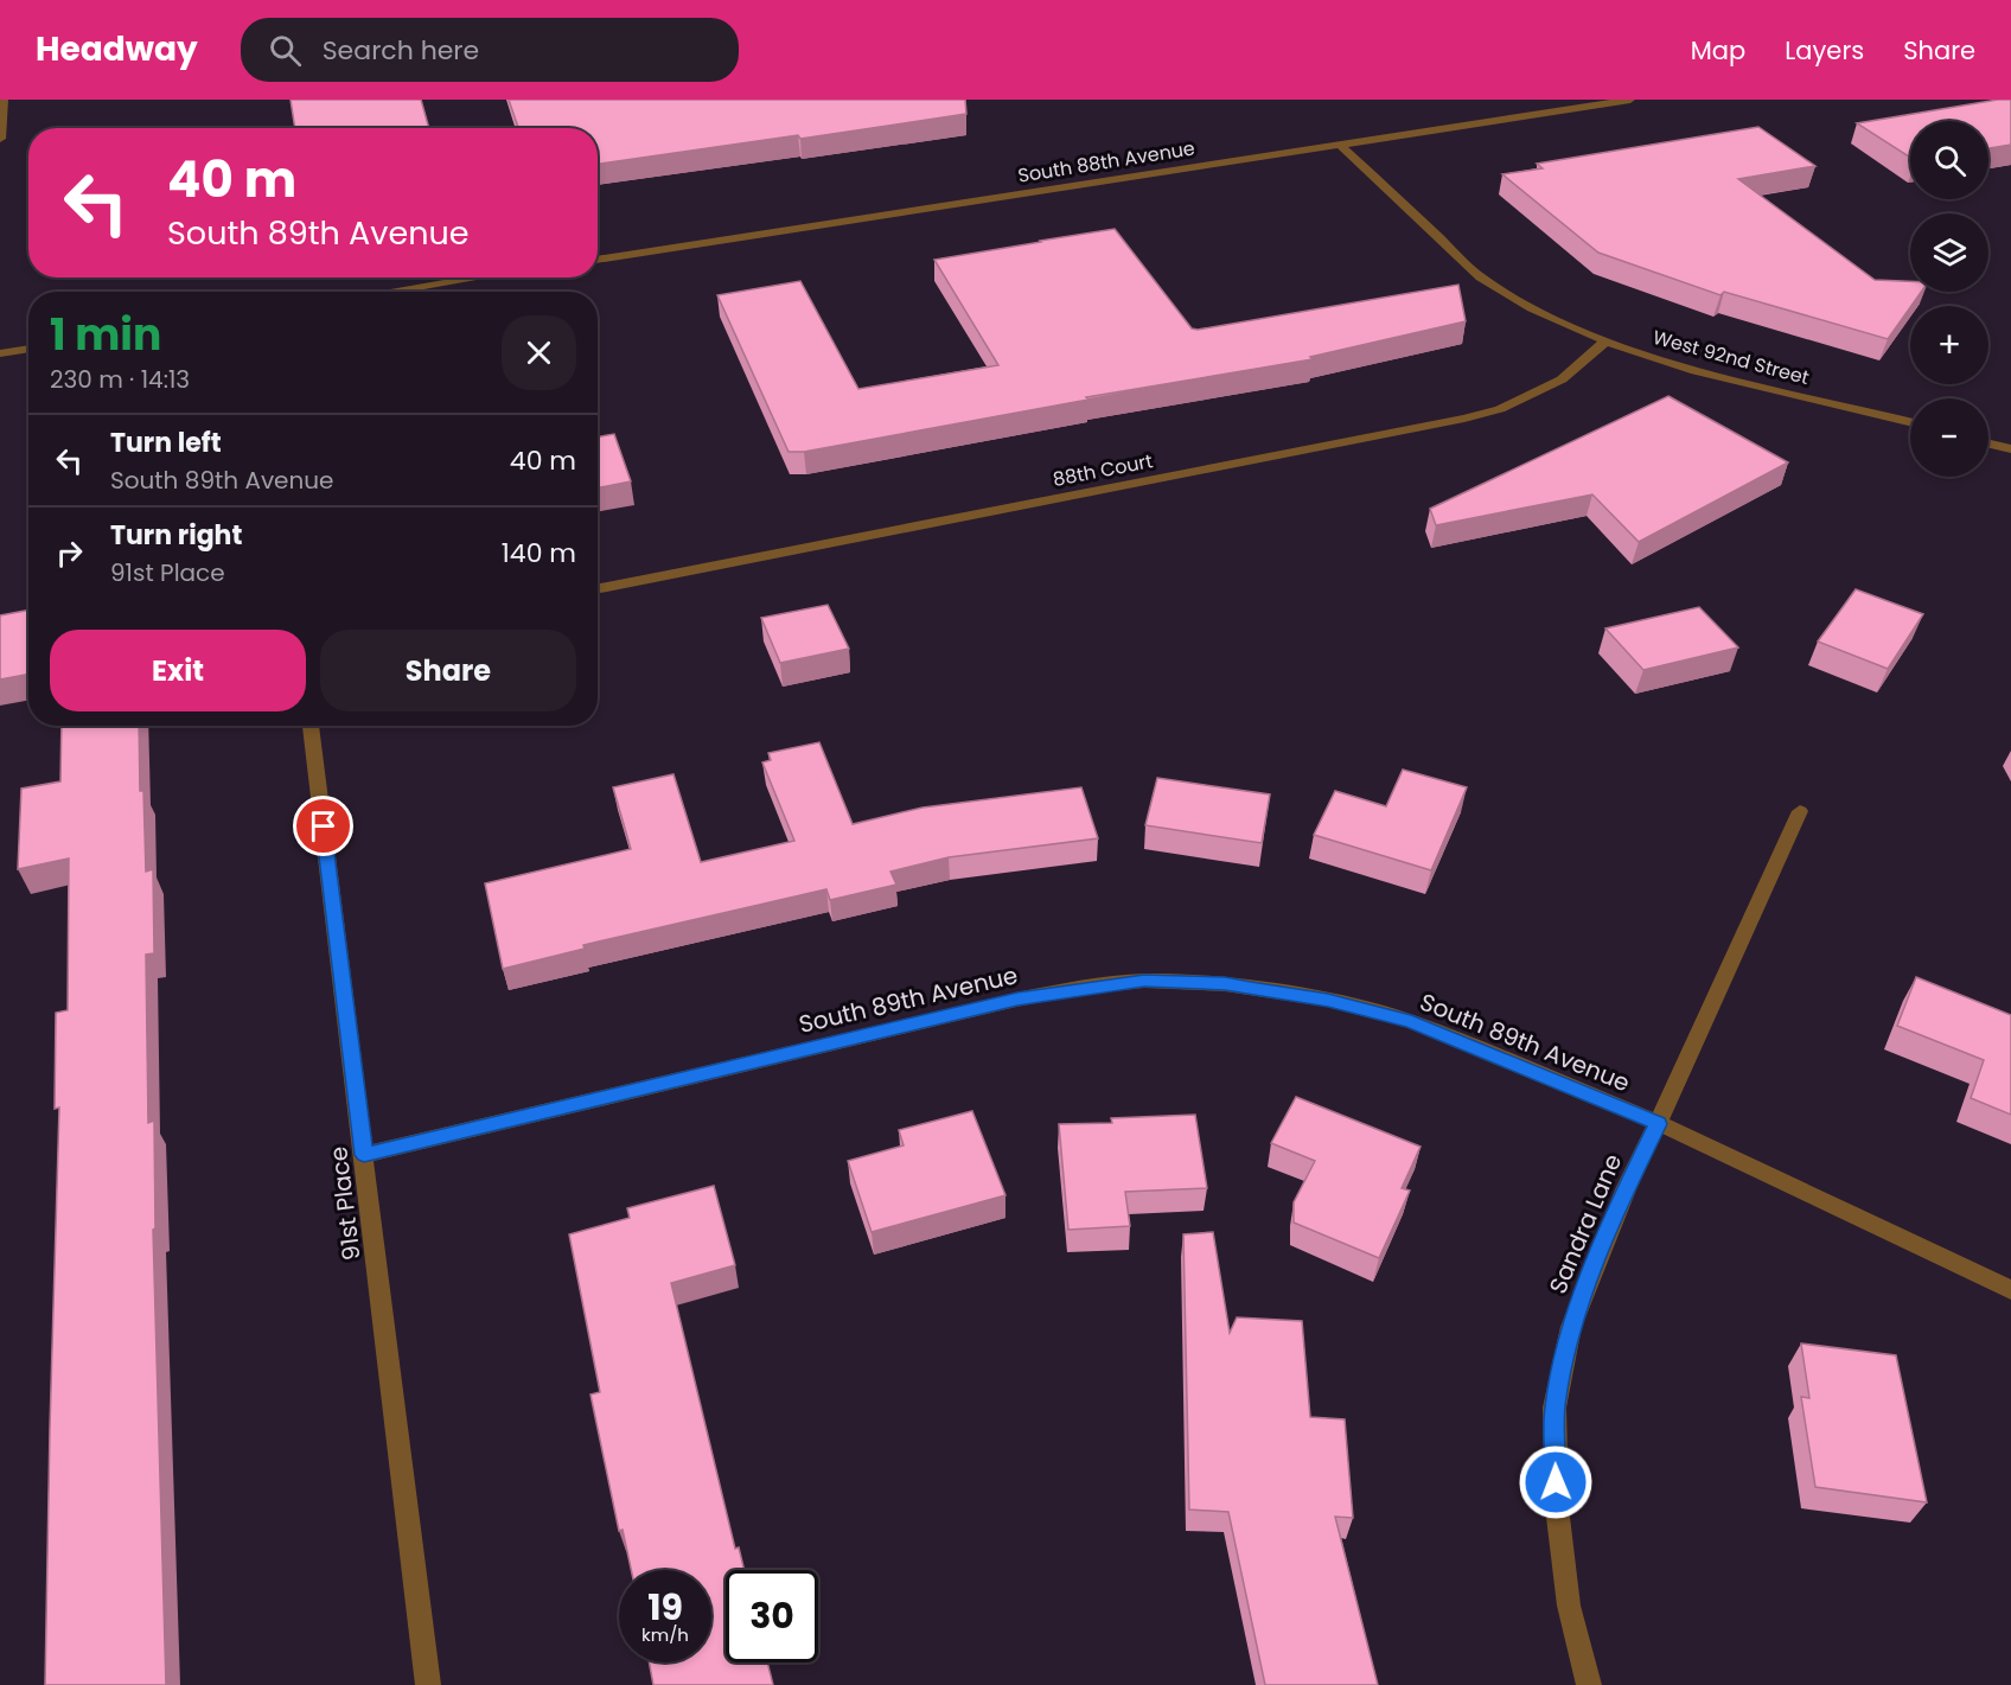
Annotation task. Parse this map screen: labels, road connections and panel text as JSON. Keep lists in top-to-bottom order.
{
  "streets": {
    "street": [
      "South 88th Avenue",
      "West 92nd Street",
      "88th Court",
      "South 89th Avenue",
      "91st Place",
      "Sandra Lane"
    ]
  },
  "crossings": [
    ["South 88th Avenue", "West 92nd Street"],
    ["West 92nd Street", "88th Court"],
    ["South 89th Avenue", "91st Place"],
    ["South 89th Avenue", "Sandra Lane"]
  ],
  "page": {
    "header": "Headway",
    "search": "Search here",
    "nav": ["Map", "Layers", "Share"],
    "map_buttons": ["+", "−"],
    "turn": ["40 m", "South 89th Avenue"],
    "heading": ["1 min", "230 m · 14:13"],
    "list": [
      {
        "name": "Turn left",
        "note": "South 89th Avenue",
        "value": "40 m"
      },
      {
        "name": "Turn right",
        "note": "91st Place",
        "value": "140 m"
      }
    ],
    "buttons": ["Exit", "Share"],
    "speed": "19 km/h",
    "limit": "30"
  }
}
